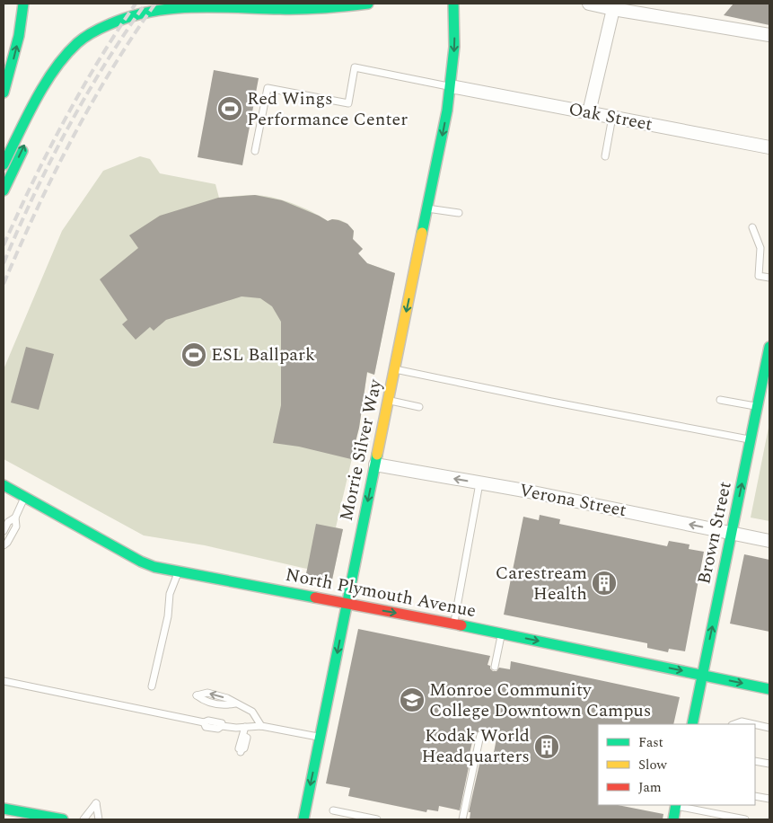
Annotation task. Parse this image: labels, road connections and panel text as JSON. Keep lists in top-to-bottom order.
{
  "streets": {
    "main road": ["Morrie Silver Way", "Brown Street", "North Plymouth Avenue"],
    "street": ["Oak Street", "Verona Street"]
  },
  "crossings": [
    ["Oak Street", "Morrie Silver Way"],
    ["Morrie Silver Way", "Verona Street"],
    ["Morrie Silver Way", "North Plymouth Avenue"],
    ["Verona Street", "Brown Street"],
    ["Brown Street", "North Plymouth Avenue"]
  ],
  "one_way": [
    "Morrie Silver Way",
    "Verona Street",
    "Brown Street",
    "North Plymouth Avenue"
  ],
  "places": {
    "sports": ["Red Wings Performance Center", "ESL Ballpark"],
    "building": ["Carestream Health", "Kodak World Headquarters"],
    "school or university": ["Monroe Community College Downtown Campus"]
  },
  "legend": ["Fast", "Slow", "Jam"]
}
